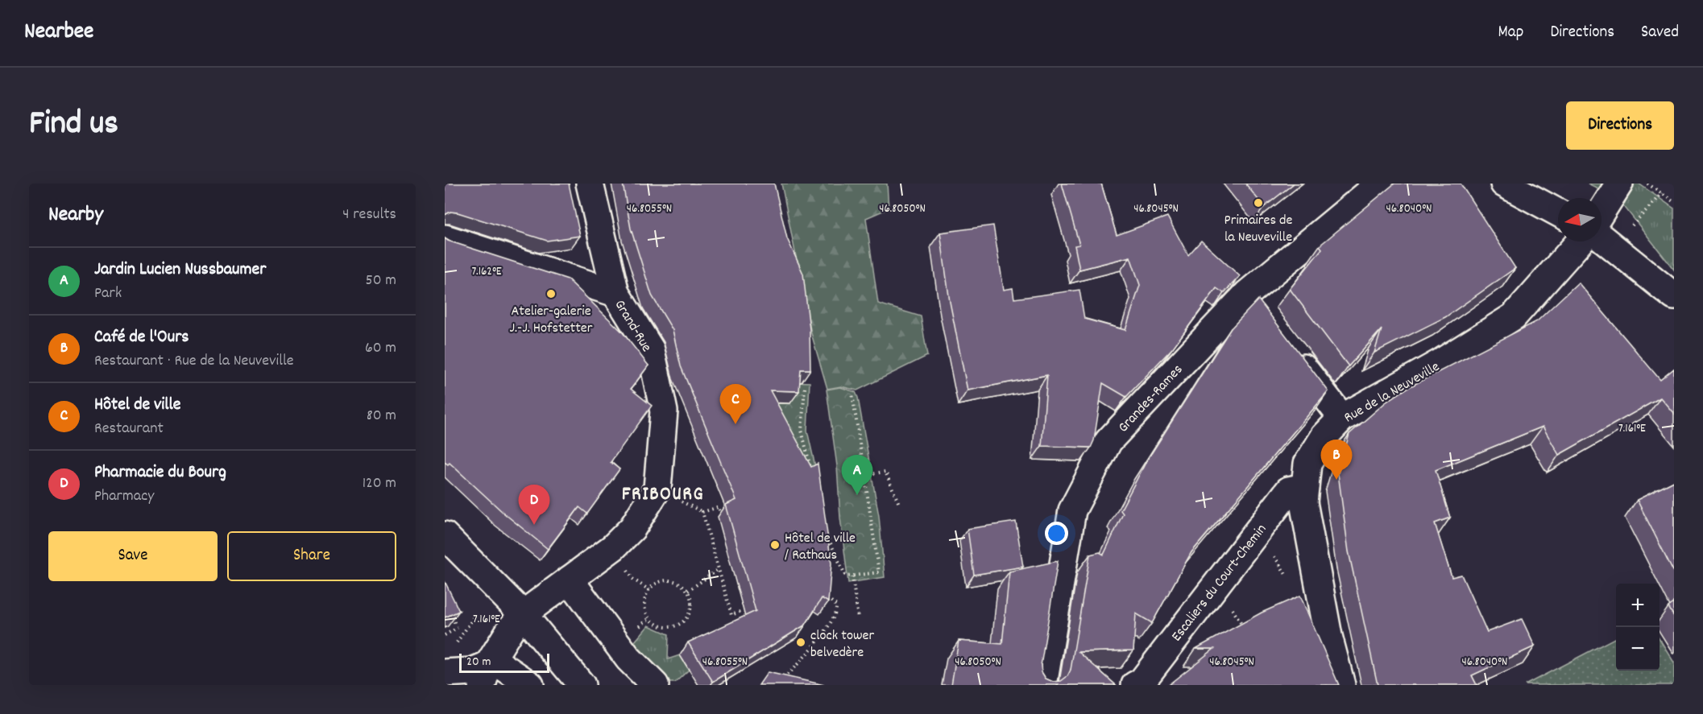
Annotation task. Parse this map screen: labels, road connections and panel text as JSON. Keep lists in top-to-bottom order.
{
  "streets": {
    "street": [
      "Grand-Rue",
      "Rue de la Neuveville",
      "Grandes-Rames",
      "Escaliers du Court-Chemin"
    ]
  },
  "crossings": [
    ["Rue de la Neuveville", "Escaliers du Court-Chemin"]
  ],
  "districts": ["FRIBOURG"],
  "places": [
    "Primaires de la Neuveville",
    "Atelier-galerie J.-J. Hofstetter",
    "Hôtel de ville / Rathaus",
    "clock tower belvedère"
  ],
  "scale_bar": "20 m",
  "north": "left",
  "page": {
    "header": "Nearbee",
    "nav": ["Map", "Directions", "Saved"],
    "title": "Find us",
    "buttons": [
      "Directions",
      ["Save", "Share"]
    ],
    "heading": ["Nearby", "4 results"],
    "list": [
      {
        "mark": "A",
        "name": "Jardin Lucien Nussbaumer",
        "note": "Park",
        "value": "50 m"
      },
      {
        "mark": "B",
        "name": "Café de l'Ours",
        "note": "Restaurant · Rue de la Neuveville",
        "value": "60 m"
      },
      {
        "mark": "C",
        "name": "Hôtel de ville",
        "note": "Restaurant",
        "value": "80 m"
      },
      {
        "mark": "D",
        "name": "Pharmacie du Bourg",
        "note": "Pharmacy",
        "value": "120 m"
      }
    ],
    "pins": [
      "C",
      "B",
      "A",
      "D"
    ],
    "map_buttons": ["+", "−"],
    "scale": "20 m"
  },
  "coordinates": [
    "46.8055°N",
    "46.8050°N",
    "46.8045°N",
    "46.8040°N",
    "7.162°E",
    "7.161°E"
  ]
}
